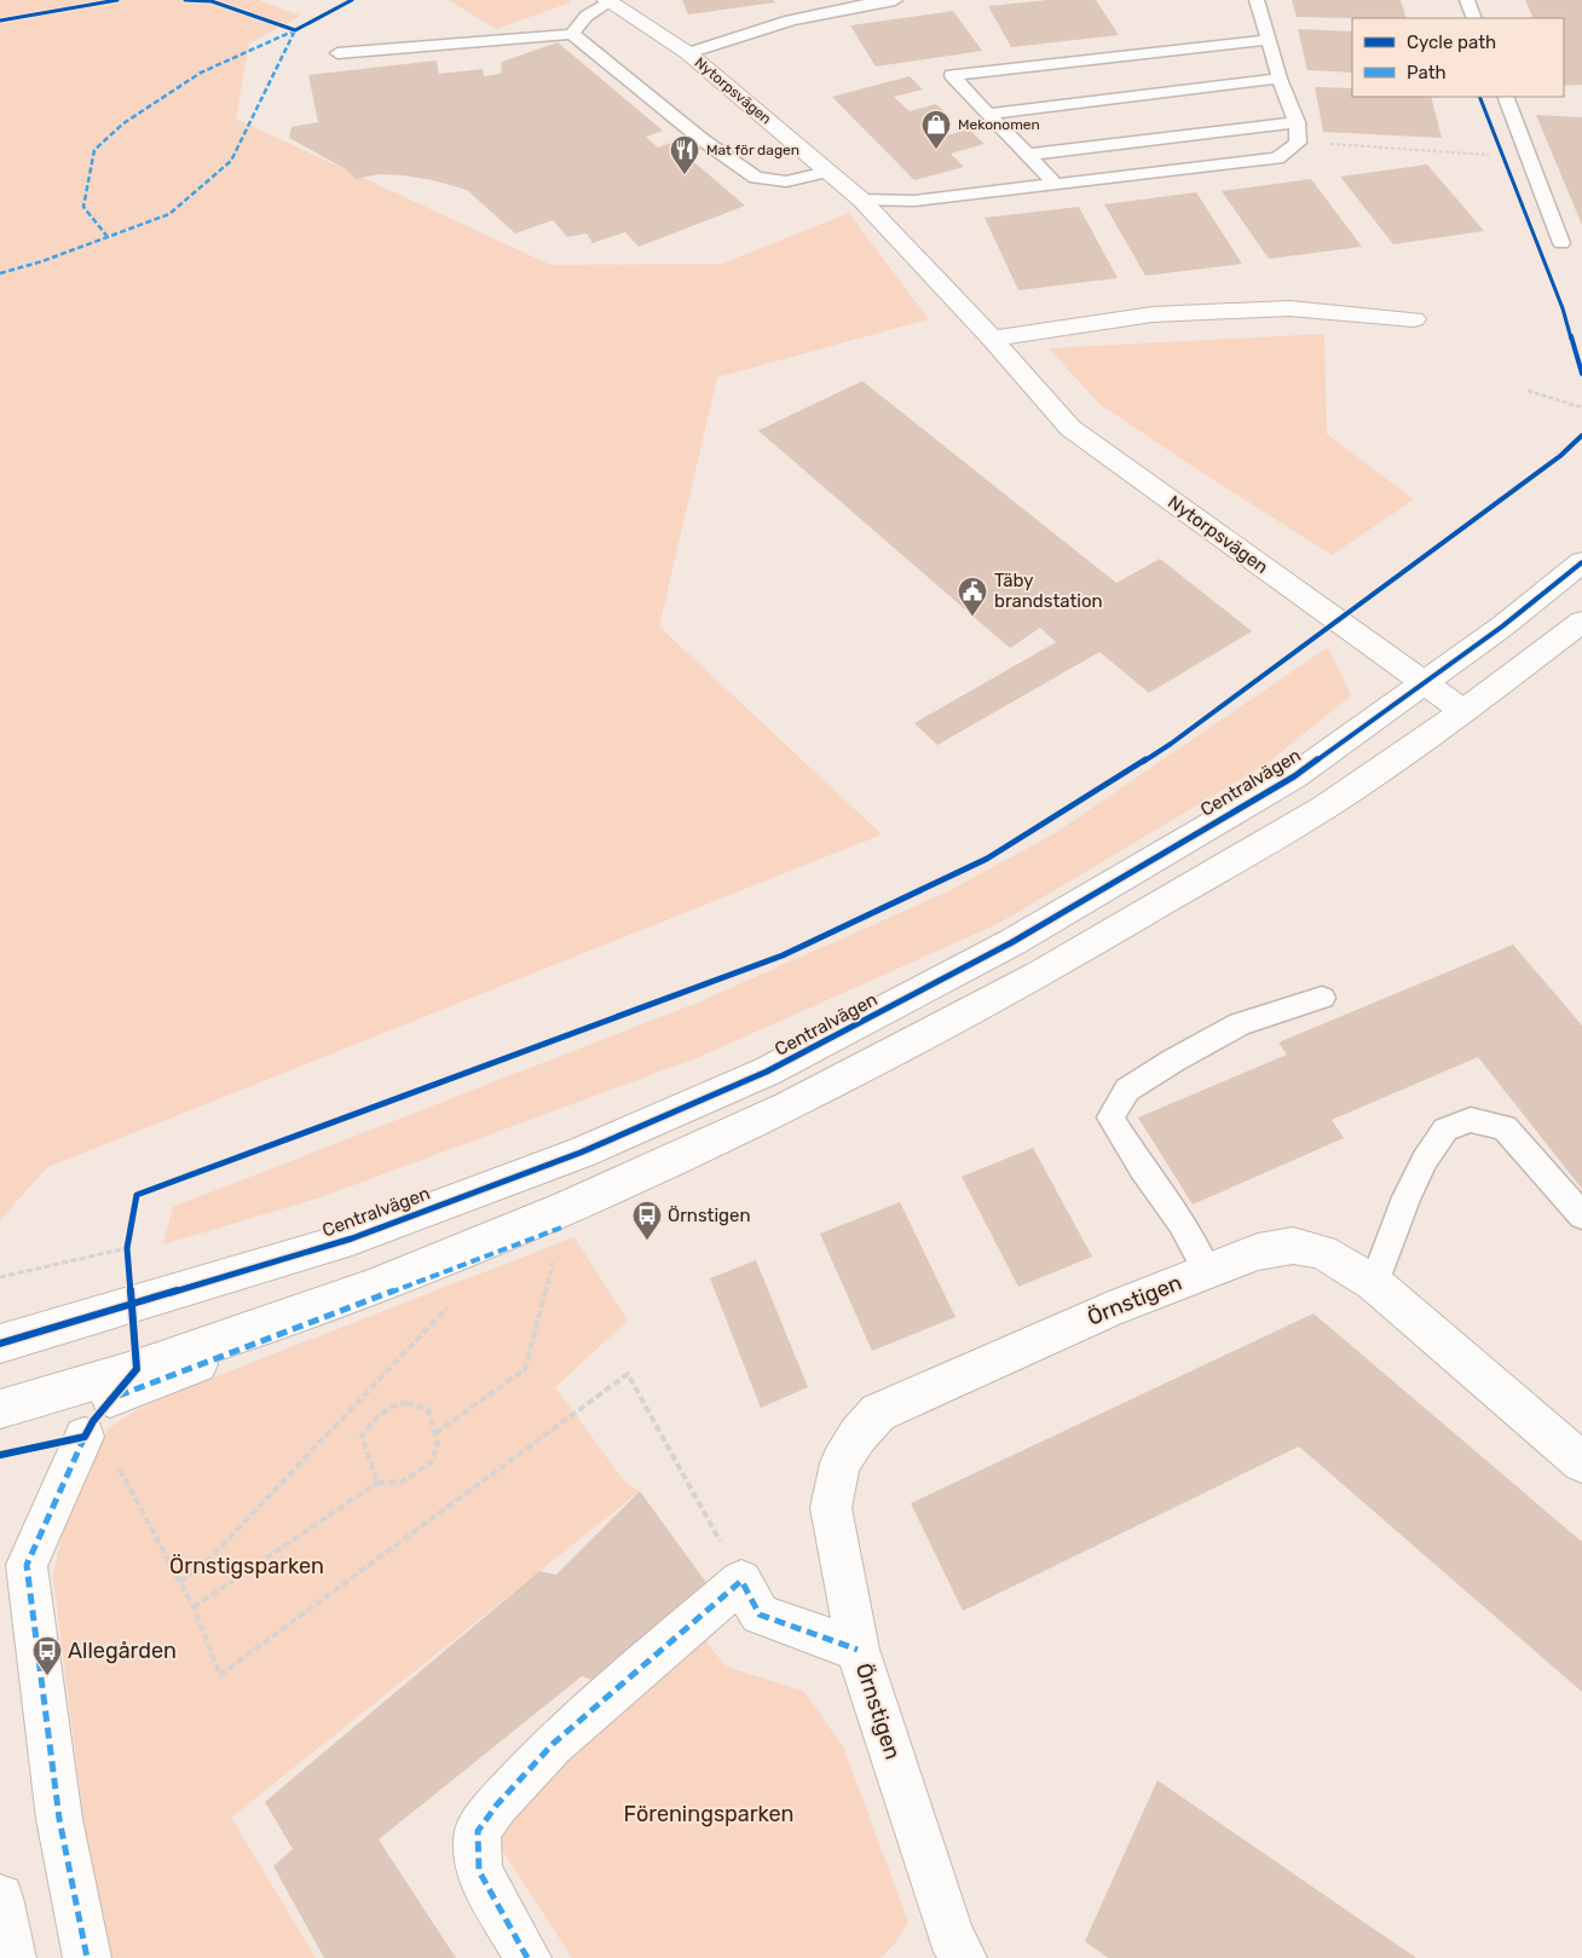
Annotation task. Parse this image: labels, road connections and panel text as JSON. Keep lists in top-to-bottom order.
{
  "streets": {
    "street": ["Nytorpsvägen", "Centralvägen", "Örnstigen"]
  },
  "crossings": [
    ["Nytorpsvägen", "Centralvägen"]
  ],
  "parks": ["Örnstigsparken", "Föreningsparken"],
  "places": {
    "shop": ["Mekonomen"],
    "restaurant": ["Mat för dagen"],
    "public building": ["Täby brandstation"],
    "bus stop": ["Örnstigen", "Allegården"]
  },
  "legend": ["Cycle path", "Path"]
}
